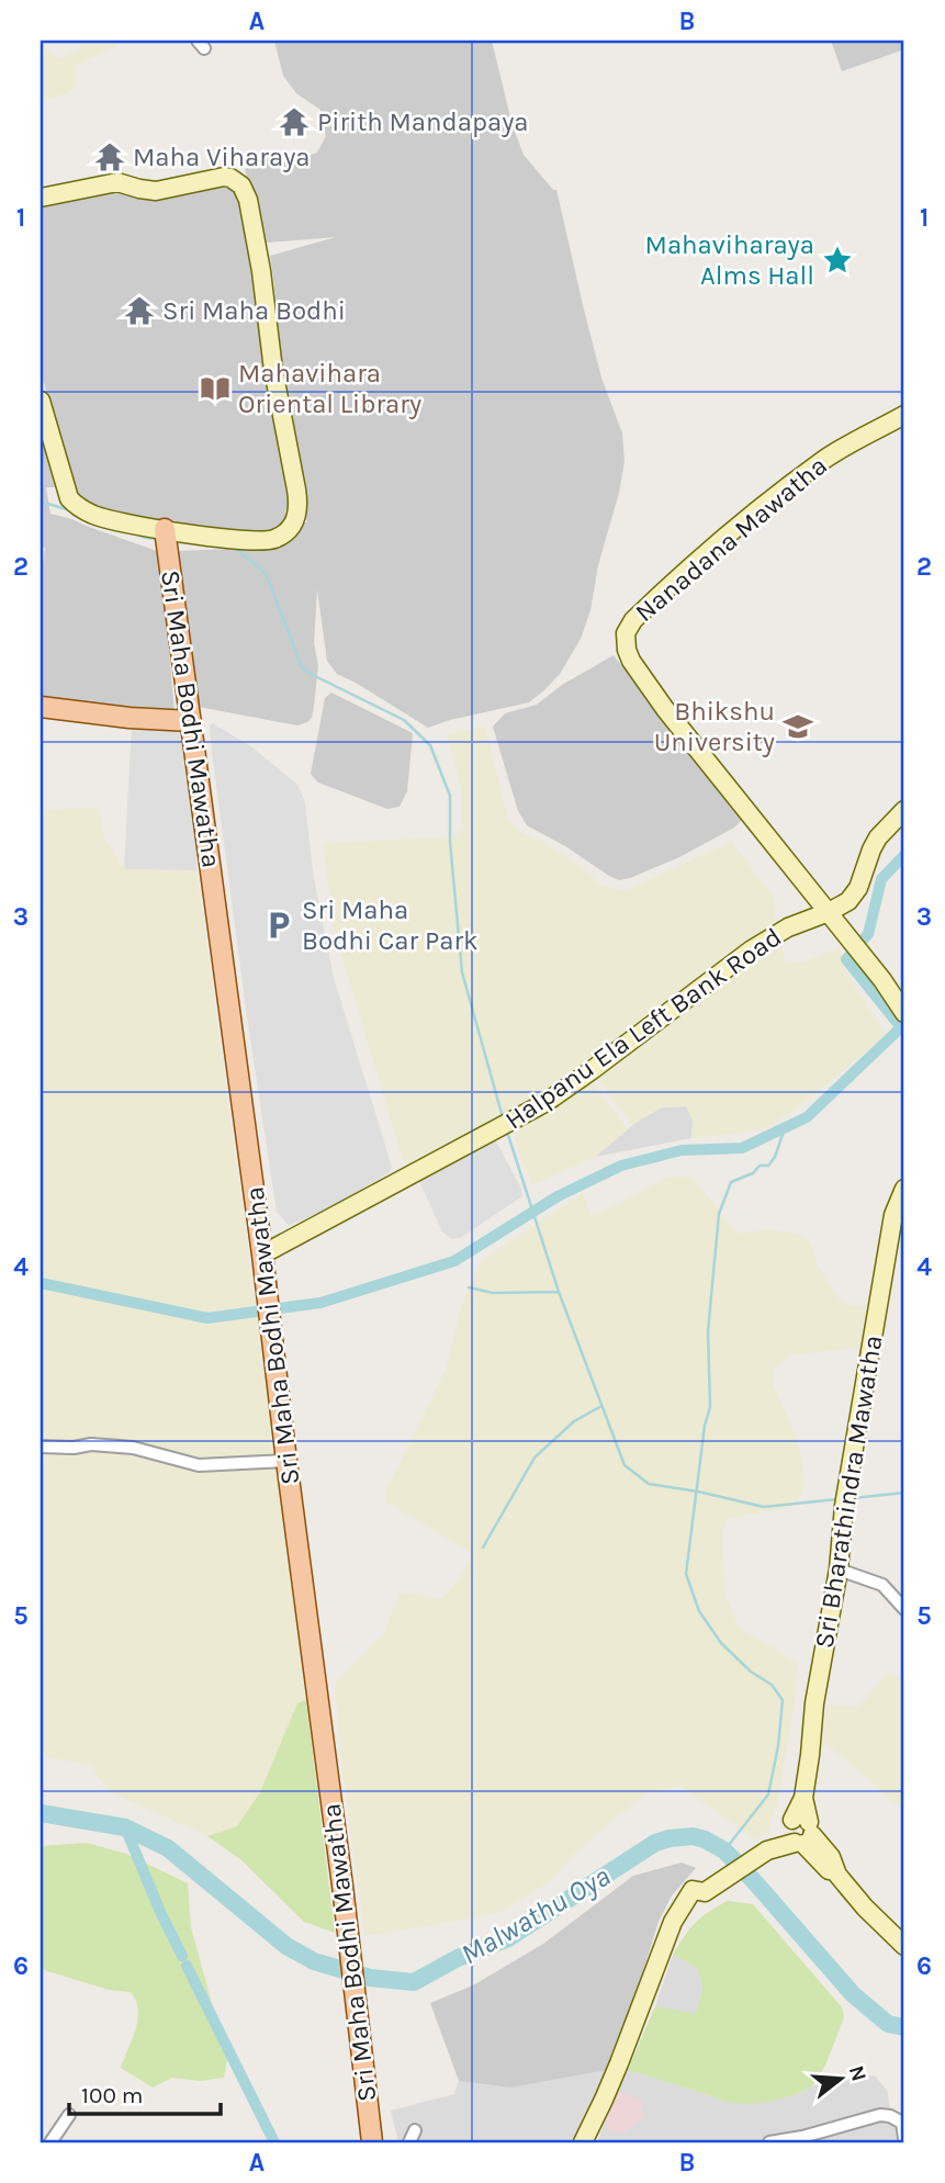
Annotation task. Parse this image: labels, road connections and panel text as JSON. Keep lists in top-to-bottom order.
{
  "streets": {
    "main road": [
      "Nanadana Mawatha",
      "Sri Maha Bodhi Mawatha",
      "Halpanu Ela Left Bank Road",
      "Sri Bharathindra Mawatha"
    ]
  },
  "crossings": [
    ["Nanadana Mawatha", "Halpanu Ela Left Bank Road"],
    ["Sri Maha Bodhi Mawatha", "Halpanu Ela Left Bank Road"]
  ],
  "water": ["Malwathu Oya"],
  "places": {
    "temple": ["Pirith Mandapaya", "Maha Viharaya", "Sri Maha Bodhi"],
    "place": ["Mahaviharaya Alms Hall"],
    "library": ["Mahavihara Oriental Library"],
    "school or university": ["Bhikshu University"],
    "parking": ["Sri Maha Bodhi Car Park"]
  },
  "scale_bar": "100 m",
  "north": "right",
  "grid": {
    "columns": ["A", "B"],
    "rows": [
      "1",
      "2",
      "3",
      "4",
      "5",
      "6"
    ]
  }
}
